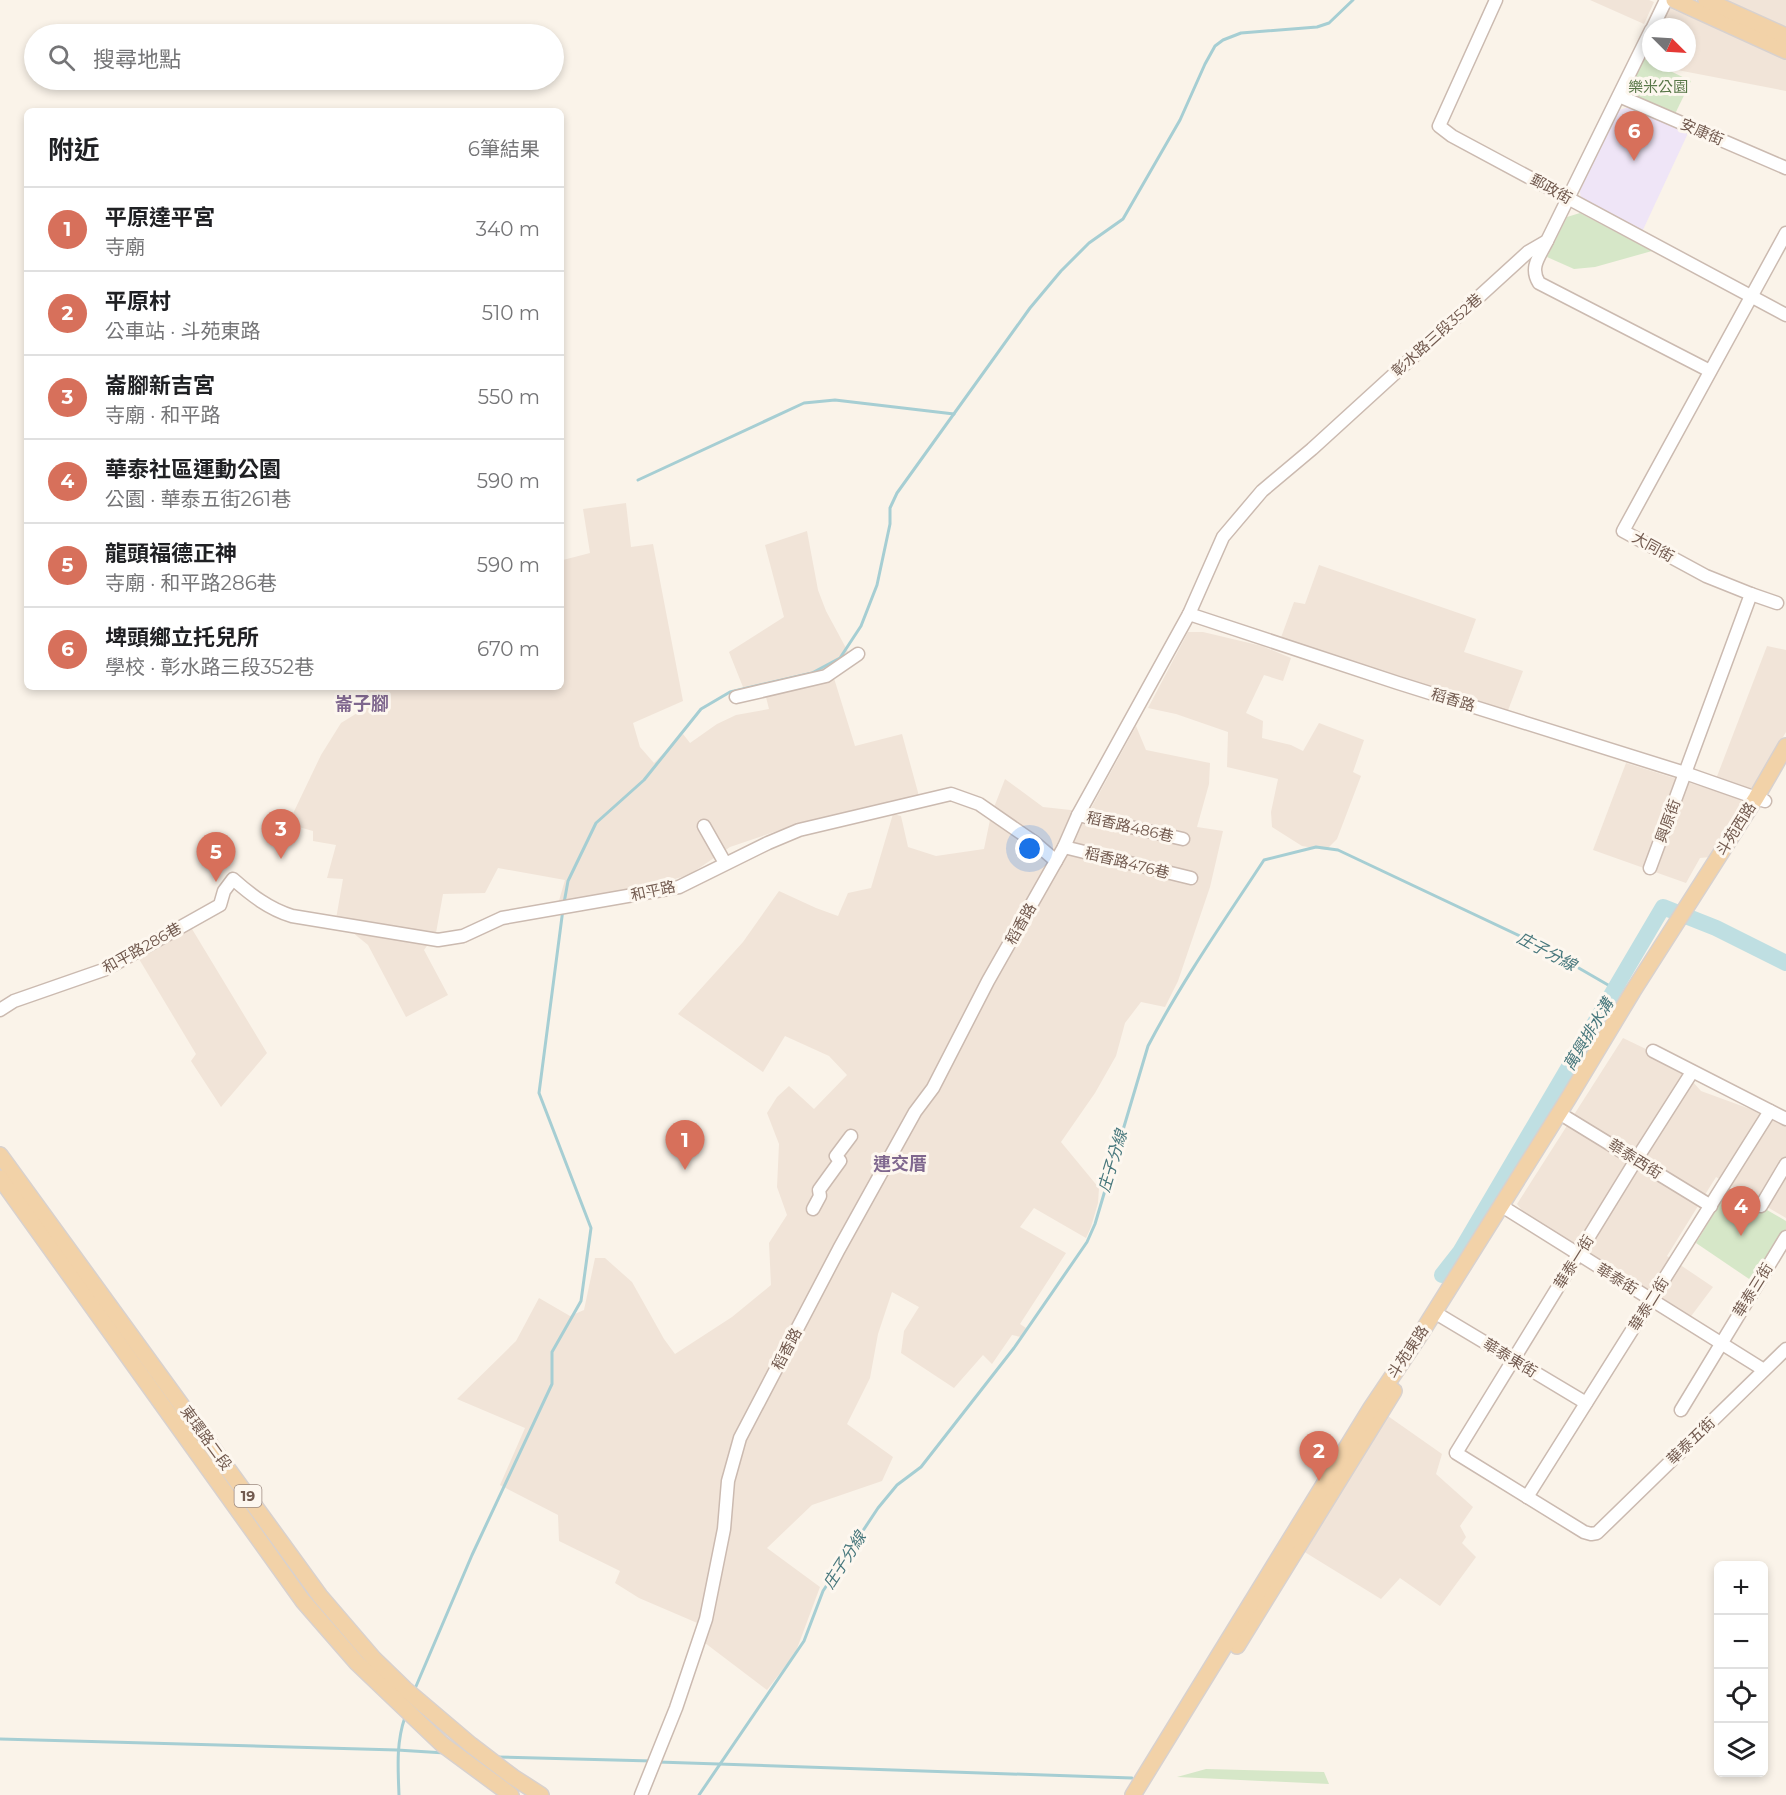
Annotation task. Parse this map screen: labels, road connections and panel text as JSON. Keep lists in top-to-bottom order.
{
  "streets": {
    "main road": [
      "斗苑西路",
      "斗苑東路",
      "東環路二段",
      "19"
    ],
    "street": [
      "安康街",
      "郵政街",
      "彰水路三段352巷",
      "大同街",
      "稻香路",
      "興原街",
      "稻香路486巷",
      "稻香路476巷",
      "和平路",
      "和平路286巷",
      "華泰西街",
      "華泰一街",
      "華泰街",
      "華泰三街",
      "華泰二街",
      "華泰東街",
      "華泰五街"
    ]
  },
  "crossings": [
    ["郵政街", "大同街"],
    ["彰水路三段352巷", "稻香路"],
    ["稻香路", "興原街"],
    ["稻香路", "稻香路486巷"],
    ["稻香路", "斗苑西路"],
    ["稻香路", "稻香路476巷"],
    ["稻香路", "和平路"],
    ["斗苑西路", "斗苑東路"],
    ["和平路", "和平路286巷"],
    ["華泰西街", "華泰一街"],
    ["華泰西街", "華泰二街"],
    ["華泰西街", "斗苑東路"],
    ["華泰一街", "華泰街"],
    ["華泰一街", "華泰二街"],
    ["華泰一街", "華泰東街"],
    ["華泰一街", "華泰五街"],
    ["華泰街", "華泰三街"],
    ["華泰街", "華泰二街"],
    ["華泰街", "斗苑東路"],
    ["華泰街", "華泰五街"],
    ["華泰二街", "華泰東街"],
    ["華泰二街", "華泰五街"],
    ["斗苑東路", "華泰東街"]
  ],
  "districts": ["崙子腳", "連交厝"],
  "water": ["庄子分線", "萬興排水溝"],
  "parks": ["樂米公園"],
  "north": "bottom right",
  "page": {
    "search": "搜尋地點",
    "heading": ["附近", "6筆結果"],
    "pins": [
      "6",
      "3",
      "5",
      "1",
      "4",
      "2"
    ],
    "list": [
      {
        "mark": "1",
        "name": "平原達平宮",
        "note": "寺廟",
        "value": "340 m"
      },
      {
        "mark": "2",
        "name": "平原村",
        "note": "公車站 · 斗苑東路",
        "value": "510 m"
      },
      {
        "mark": "3",
        "name": "崙腳新吉宮",
        "note": "寺廟 · 和平路",
        "value": "550 m"
      },
      {
        "mark": "4",
        "name": "華泰社區運動公園",
        "note": "公園 · 華泰五街261巷",
        "value": "590 m"
      },
      {
        "mark": "5",
        "name": "龍頭福德正神",
        "note": "寺廟 · 和平路286巷",
        "value": "590 m"
      },
      {
        "mark": "6",
        "name": "埤頭鄉立托兒所",
        "note": "學校 · 彰水路三段352巷",
        "value": "670 m"
      }
    ],
    "map_buttons": ["+", "−"]
  }
}
